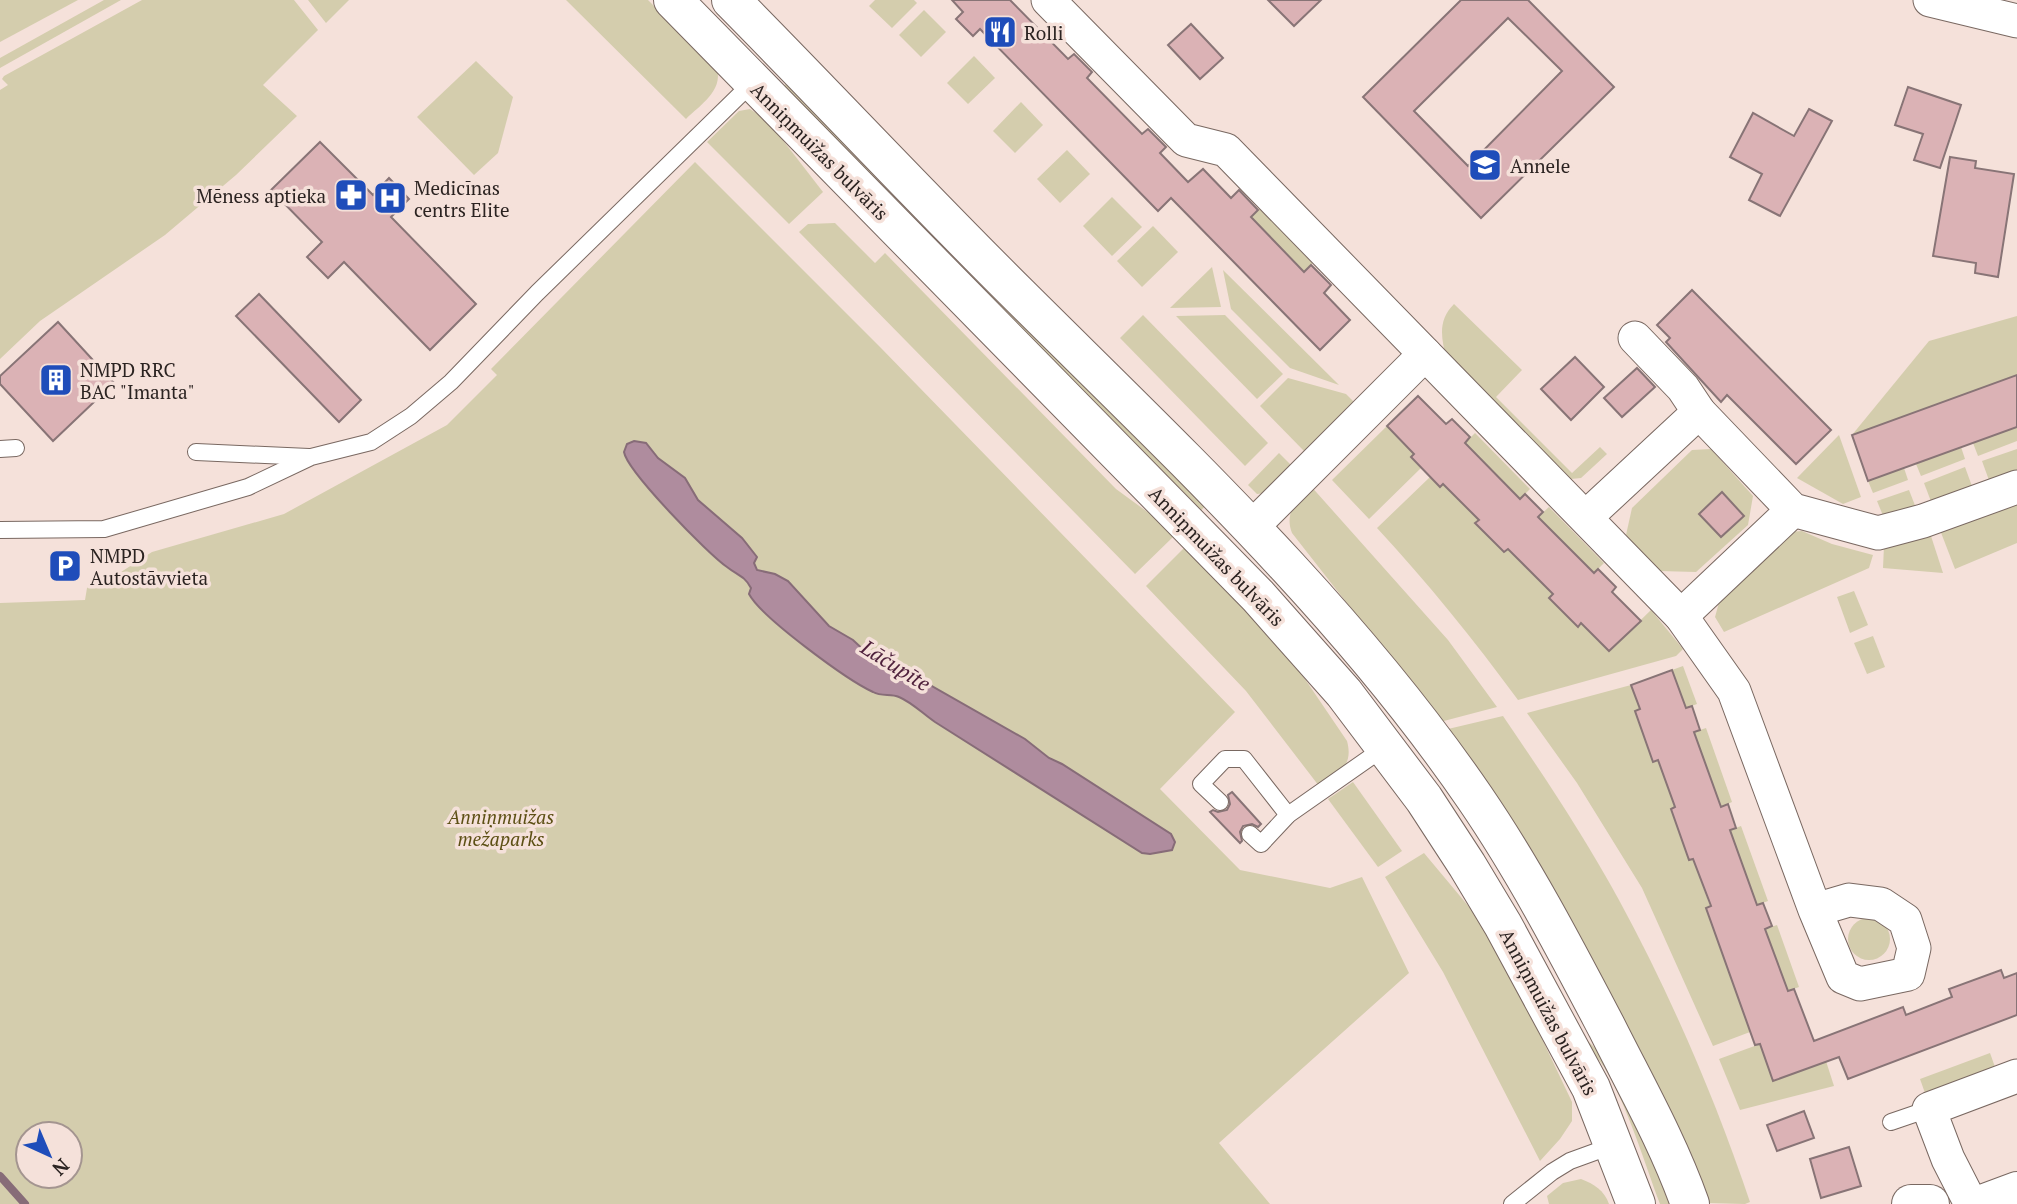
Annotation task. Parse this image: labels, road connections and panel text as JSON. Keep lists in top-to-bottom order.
{
  "streets": {
    "street": ["Anniņmuižas bulvāris"]
  },
  "water": ["Lāčupīte"],
  "parks": ["Anniņmuižas mežaparks"],
  "places": {
    "restaurant": ["Rolli"],
    "school or university": ["Annele"],
    "pharmacy": ["Mēness aptieka"],
    "hospital": ["Medicīnas centrs Elite"],
    "building": ["NMPD RRC BAC \"Imanta\""],
    "parking": ["NMPD Autostāvvieta"]
  },
  "north": "bottom right"
}
